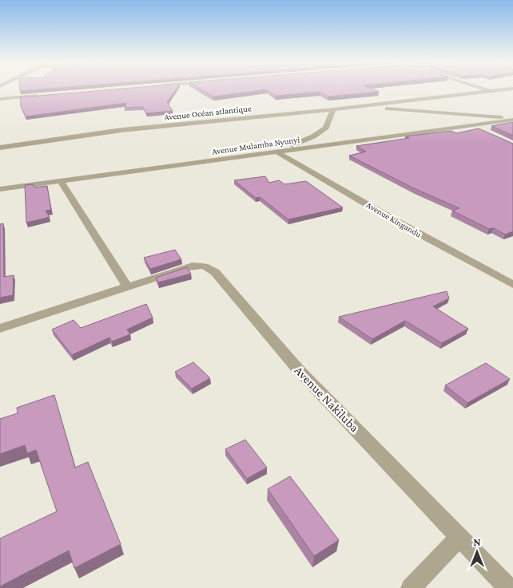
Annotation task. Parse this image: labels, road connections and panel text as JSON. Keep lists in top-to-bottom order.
{
  "streets": {
    "street": [
      "Avenue Océan atlantique",
      "Avenue Mulamba Nyunyi",
      "Avenue Kingandu",
      "Avenue Nakiluba"
    ]
  },
  "crossings": [
    ["Avenue Mulamba Nyunyi", "Avenue Kingandu"]
  ],
  "north": "top"
}
